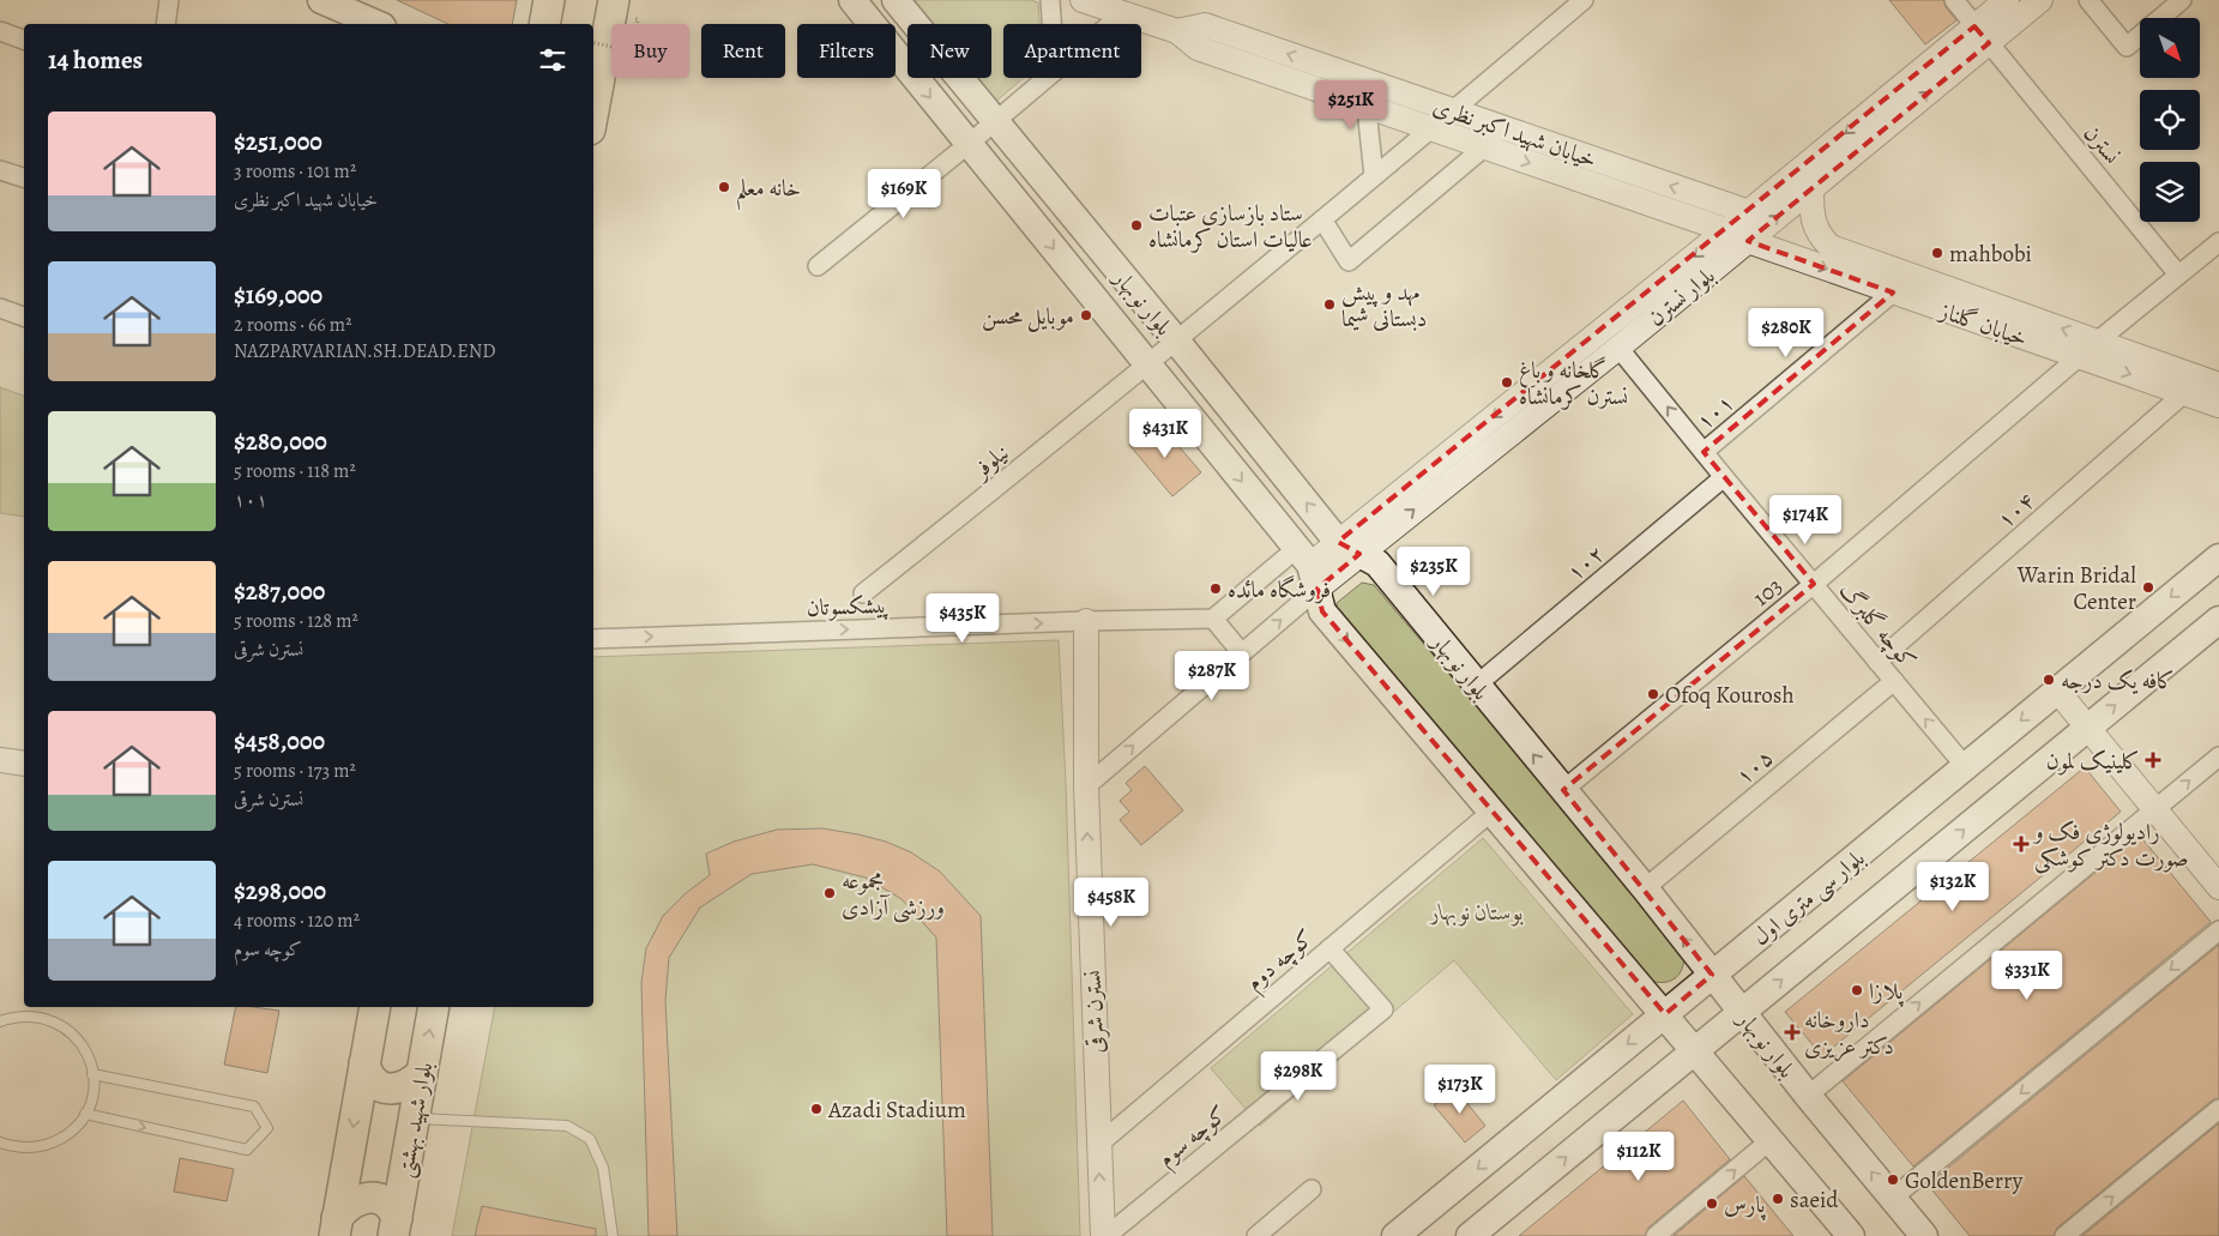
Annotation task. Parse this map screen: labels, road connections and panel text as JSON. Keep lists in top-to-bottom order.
{
  "streets": {
    "main road": ["بلوار نوبهار", "بلوار سی متری اول", "بلوار شهید بهشتی"],
    "street": [
      "خیابان شهید اکبر نظری",
      "نسترن",
      "بلوار نسترن",
      "خیابان گلناز",
      "۱۰۱",
      "نیلوفر",
      "۱۰۴",
      "۱۰۲",
      "103",
      "پیشکسوتان",
      "کوچه گلبرگ",
      "۱۰۵",
      "کوچه دوم",
      "نسترن شرقی",
      "کوچه سوم"
    ]
  },
  "crossings": [
    ["خیابان شهید اکبر نظری", "بلوار نسترن"],
    ["خیابان شهید اکبر نظری", "نیلوفر"],
    ["نسترن", "بلوار نسترن"],
    ["نسترن", "103"],
    ["بلوار نسترن", "بلوار نوبهار"],
    ["بلوار نسترن", "خیابان گلناز"],
    ["بلوار نسترن", "کوچه گلبرگ"],
    ["بلوار نوبهار", "نیلوفر"],
    ["بلوار نوبهار", "۱۰۲"],
    ["بلوار نوبهار", "103"],
    ["بلوار نوبهار", "۱۰۵"],
    ["بلوار نوبهار", "بلوار سی متری اول"],
    ["بلوار نوبهار", "کوچه دوم"],
    ["خیابان گلناز", "۱۰۱"],
    ["خیابان گلناز", "۱۰۴"],
    ["خیابان گلناز", "103"],
    ["۱۰۱", "کوچه گلبرگ"],
    ["۱۰۴", "کوچه گلبرگ"],
    ["۱۰۲", "کوچه گلبرگ"],
    ["103", "کوچه گلبرگ"],
    ["پیشکسوتان", "نسترن شرقی"],
    ["کوچه گلبرگ", "۱۰۵"],
    ["کوچه گلبرگ", "بلوار سی متری اول"],
    ["کوچه دوم", "نسترن شرقی"],
    ["کوچه دوم", "کوچه سوم"],
    ["نسترن شرقی", "کوچه سوم"]
  ],
  "one_way": ["پیشکسوتان", "کوچه گلبرگ", "نسترن شرقی"],
  "parks": ["بوستان نوبهار"],
  "places": {
    "other": [
      "خانه معلم",
      "ستاد بازسازی عتبات عالیات استان کرمانشاه",
      "mahbobi",
      "مهد و پیش دبستانی شیما",
      "موبایل محسن",
      "گلخانه و باغ نسترن کرمانشاه",
      "Warin Bridal Center",
      "فروشگاه مائده",
      "کافه یک درجه",
      "Ofoq Kourosh",
      "مجموعه ورزشی آزادی",
      "پلازا",
      "Azadi Stadium",
      "GoldenBerry",
      "saeid",
      "پارس"
    ],
    "health": ["کلینیک لمون", "رادیولوژی فک و صورت دکتر کوشکی", "داروخانه دکتر عزیزی"]
  },
  "north": "bottom right",
  "page": {
    "chip": [
      "Buy",
      "Rent",
      "Filters",
      "New",
      "Apartment"
    ],
    "heading": "14 homes",
    "price": [
      "$251K",
      "$169K",
      "$280K",
      "$431K",
      "$174K",
      "$235K",
      "$435K",
      "$287K",
      "$132K",
      "$458K",
      "$331K",
      "$298K",
      "$173K",
      "$112K"
    ],
    "list": [
      {
        "name": "$251,000",
        "note": "3 rooms · 101 m² · خیابان شهید اکبر نظری"
      },
      {
        "name": "$169,000",
        "note": "2 rooms · 66 m² · NAZPARVARIAN.SH.DEAD.END"
      },
      {
        "name": "$280,000",
        "note": "5 rooms · 118 m² · ۱۰۱"
      },
      {
        "name": "$287,000",
        "note": "5 rooms · 128 m² · نسترن شرقی"
      },
      {
        "name": "$458,000",
        "note": "5 rooms · 173 m² · نسترن شرقی"
      },
      {
        "name": "$298,000",
        "note": "4 rooms · 120 m² · کوچه سوم"
      }
    ]
  }
}
